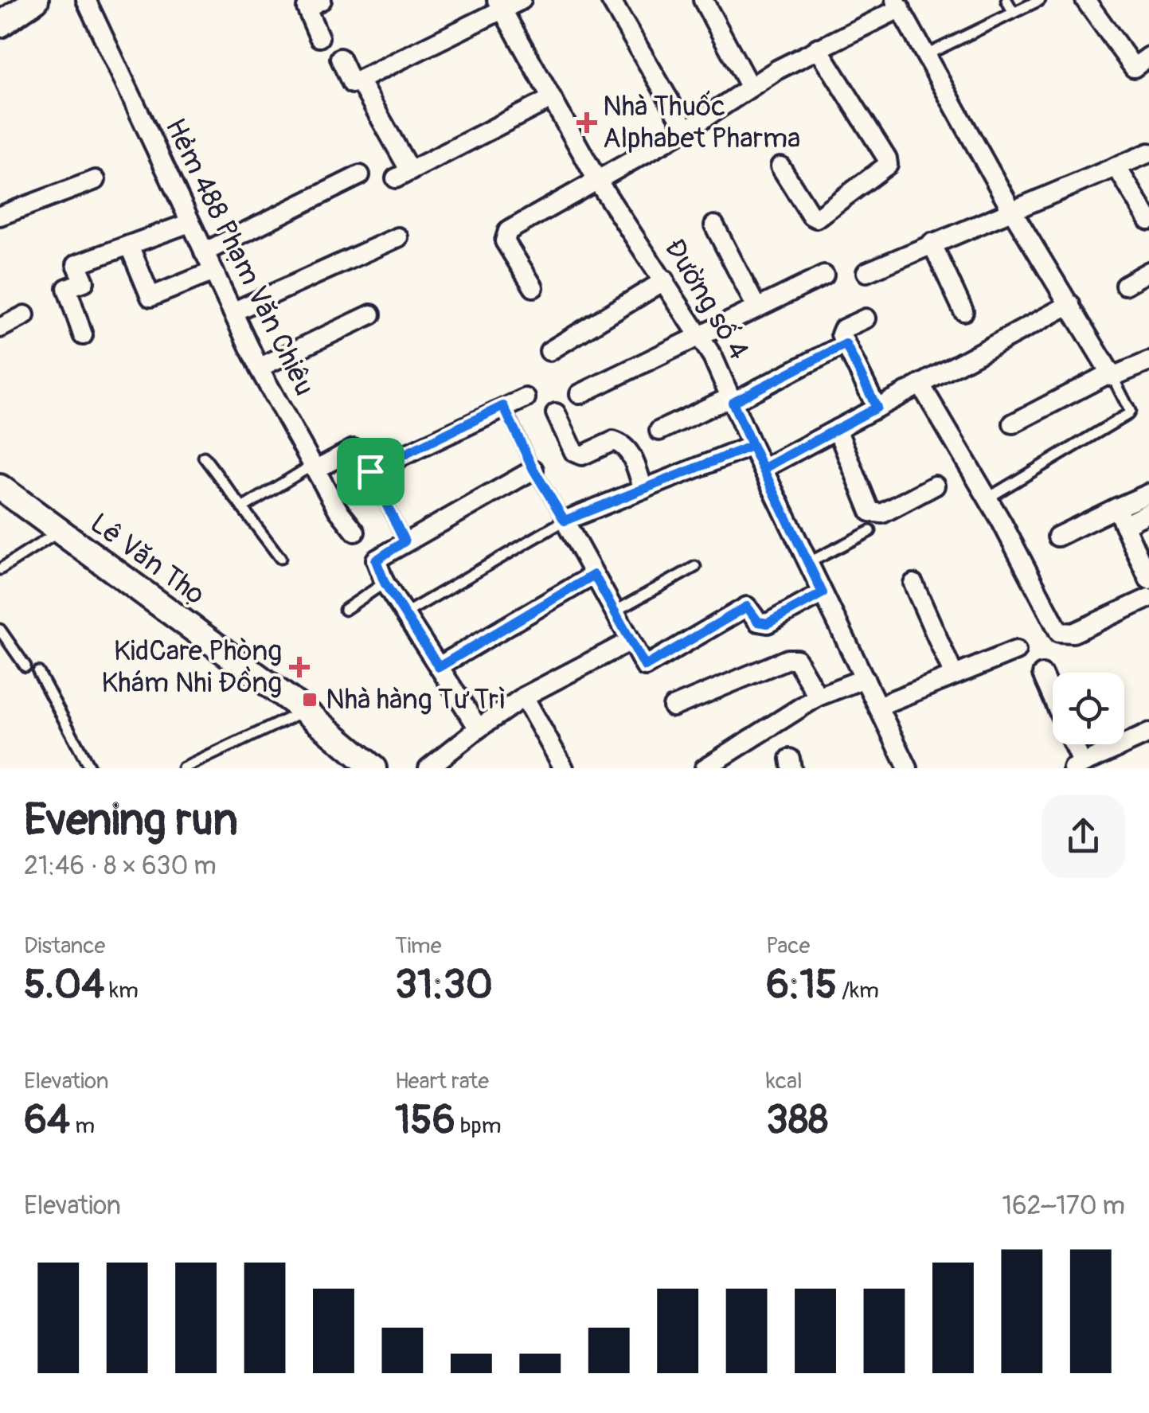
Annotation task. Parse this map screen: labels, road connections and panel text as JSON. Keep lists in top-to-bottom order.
{
  "streets": {
    "main road": ["Lê Văn Thọ"],
    "street": ["Hẻm 488 Phạm Văn Chiêu", "Đường số 4"]
  },
  "places": {
    "health": ["Nhà Thuốc Alphabet Pharma", "KidCare Phòng Khám Nhi Đồng"],
    "transit": ["Nhà hàng Tư Trì"]
  },
  "page": {
    "heading": ["Evening run", "21:46 · 8 × 630 m"],
    "stats": [
      ["Distance", "5.04 km"],
      ["Time", "31:30"],
      ["Pace", "6:15 /km"],
      ["Elevation", "64 m"],
      ["Heart rate", "156 bpm"],
      ["kcal", "388"]
    ],
    "chart": ["Elevation", "162–170 m"]
  }
}
